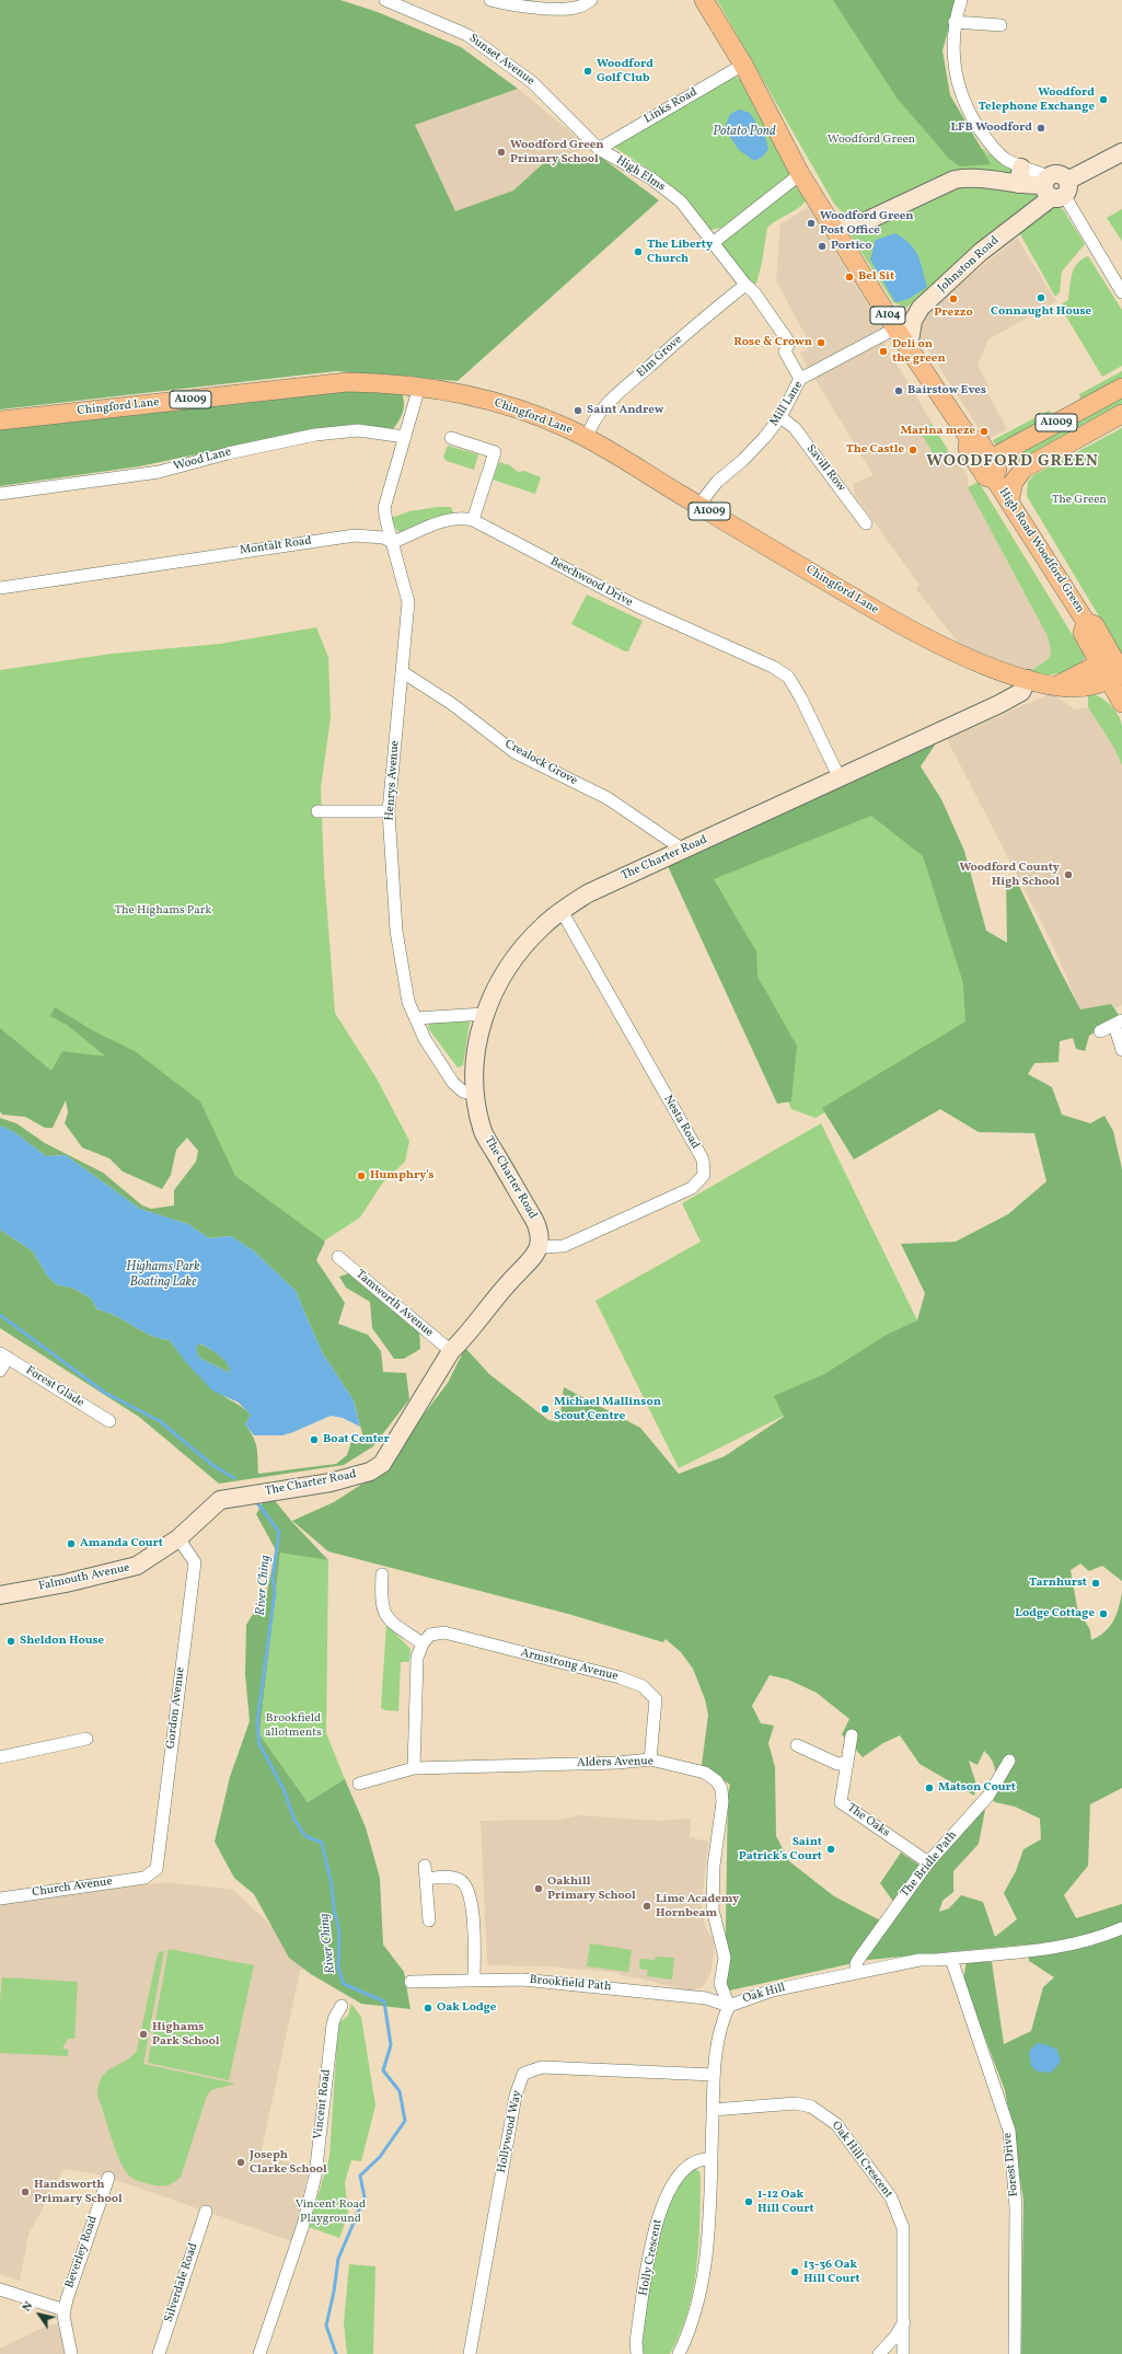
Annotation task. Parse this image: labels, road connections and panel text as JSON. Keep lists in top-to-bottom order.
{
  "streets": {
    "main road": [
      "A104",
      "A1009",
      "Chingford Lane",
      "High Road Woodford Green"
    ],
    "street": [
      "Sunset Avenue",
      "Links Road",
      "High Elms",
      "Johnston Road",
      "Elm Grove",
      "Mill Lane",
      "Wood Lane",
      "Savill Row",
      "Montalt Road",
      "Beechwood Drive",
      "Crealock Grove",
      "Henrys Avenue",
      "The Charter Road",
      "Nesta Road",
      "Tamworth Avenue",
      "Forest Glade",
      "Falmouth Avenue",
      "Armstrong Avenue",
      "Gordon Avenue",
      "Alders Avenue",
      "The Oaks",
      "The Bridle Path",
      "Church Avenue",
      "Brookfield Path",
      "Oak Hill",
      "Vincent Road",
      "Hollywood Way",
      "Oak Hill Crescent",
      "Forest Drive",
      "Beverley Road",
      "Holly Crescent",
      "Silverdale Road"
    ]
  },
  "crossings": [
    ["Sunset Avenue", "Links Road"],
    ["Sunset Avenue", "High Elms"],
    ["Links Road", "High Elms"],
    ["Links Road", "High Road Woodford Green"],
    ["High Elms", "Elm Grove"],
    ["High Elms", "Mill Lane"],
    ["Johnston Road", "High Road Woodford Green"],
    ["Elm Grove", "Chingford Lane"],
    ["A1009", "High Road Woodford Green"],
    ["Mill Lane", "Chingford Lane"],
    ["Mill Lane", "Savill Row"],
    ["Mill Lane", "High Road Woodford Green"],
    ["Chingford Lane", "High Road Woodford Green"],
    ["Chingford Lane", "The Charter Road"],
    ["Montalt Road", "Beechwood Drive"],
    ["Montalt Road", "Henrys Avenue"],
    ["Beechwood Drive", "Henrys Avenue"],
    ["Beechwood Drive", "The Charter Road"],
    ["Crealock Grove", "Henrys Avenue"],
    ["Crealock Grove", "The Charter Road"],
    ["Henrys Avenue", "The Charter Road"],
    ["The Charter Road", "Nesta Road"],
    ["The Charter Road", "Tamworth Avenue"],
    ["The Charter Road", "Falmouth Avenue"],
    ["Falmouth Avenue", "Gordon Avenue"],
    ["Armstrong Avenue", "Alders Avenue"],
    ["Gordon Avenue", "Church Avenue"],
    ["Alders Avenue", "Brookfield Path"],
    ["Alders Avenue", "Oak Hill"],
    ["The Oaks", "The Bridle Path"],
    ["The Bridle Path", "Oak Hill"],
    ["Brookfield Path", "Oak Hill"],
    ["Oak Hill", "Hollywood Way"],
    ["Oak Hill", "Oak Hill Crescent"],
    ["Oak Hill", "Forest Drive"],
    ["Oak Hill", "Holly Crescent"]
  ],
  "districts": ["WOODFORD GREEN"],
  "water": ["Potato Pond", "Highams Park Boating Lake", "River Ching"],
  "parks": [
    "Woodford Green",
    "The Green",
    "The Highams Park",
    "Brookfield allotments",
    "Vincent Road Playground"
  ],
  "places": [
    "Woodford Golf Club",
    "Woodford Telephone Exchange",
    "LFB Woodford",
    "Woodford Green Primary School",
    "Woodford Green Post Office",
    "Portico",
    "The Liberty Church",
    "Bel Sit",
    "Connaught House",
    "Prezzo",
    "Rose & Crown",
    "Deli on the green",
    "Bairstow Eves",
    "Saint Andrew",
    "Marina meze",
    "The Castle",
    "Woodford County High School",
    "Humphry's",
    "Michael Mallinson Scout Centre",
    "Boat Center",
    "Amanda Court",
    "Tarnhurst",
    "Lodge Cottage",
    "Sheldon House",
    "Matson Court",
    "Saint Patrick's Court",
    "Oakhill Primary School",
    "Lime Academy Hornbeam",
    "Oak Lodge",
    "Highams Park School",
    "Joseph Clarke School",
    "Handsworth Primary School",
    "1-12 Oak Hill Court",
    "13-36 Oak Hill Court"
  ],
  "north": "top left"
}
